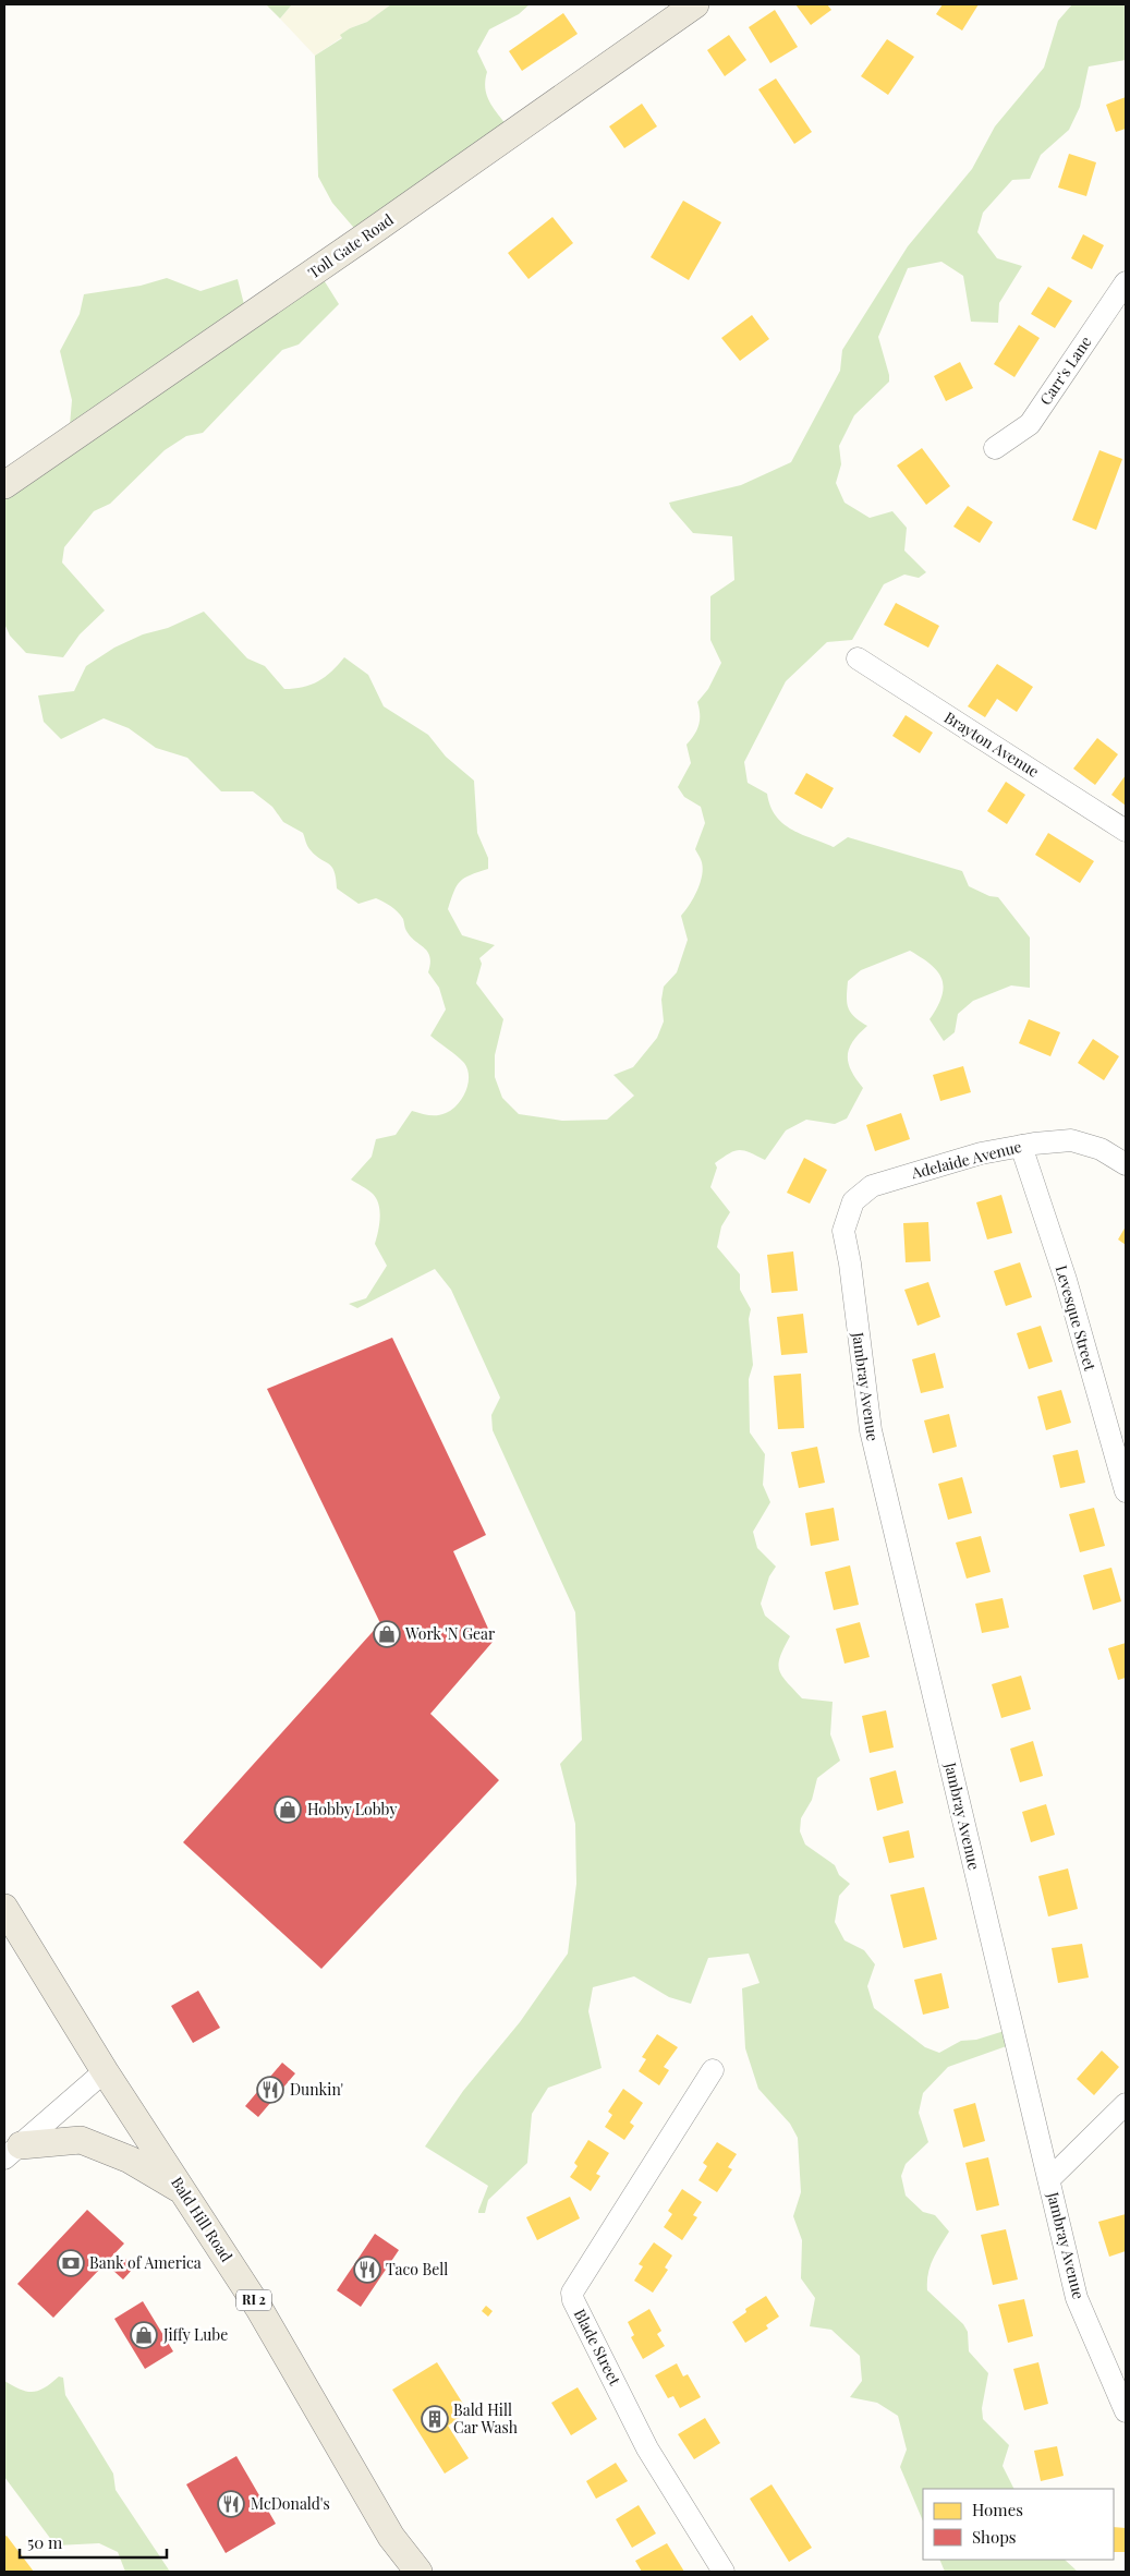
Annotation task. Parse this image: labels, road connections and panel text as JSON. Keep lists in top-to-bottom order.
{
  "streets": {
    "main road": ["Toll Gate Road", "Bald Hill Road", "RI 2"],
    "street": [
      "Carr's Lane",
      "Brayton Avenue",
      "Adelaide Avenue",
      "Levesque Street",
      "Jambray Avenue",
      "Blade Street"
    ]
  },
  "crossings": [
    ["Adelaide Avenue", "Levesque Street"],
    ["Adelaide Avenue", "Jambray Avenue"]
  ],
  "places": {
    "shop": ["Work 'N Gear", "Hobby Lobby", "Jiffy Lube"],
    "restaurant": ["Dunkin'", "Taco Bell", "McDonald's"],
    "bank": ["Bank of America"],
    "building": ["Bald Hill Car Wash"]
  },
  "legend": ["Homes", "Shops"],
  "scale_bar": "50 m"
}
